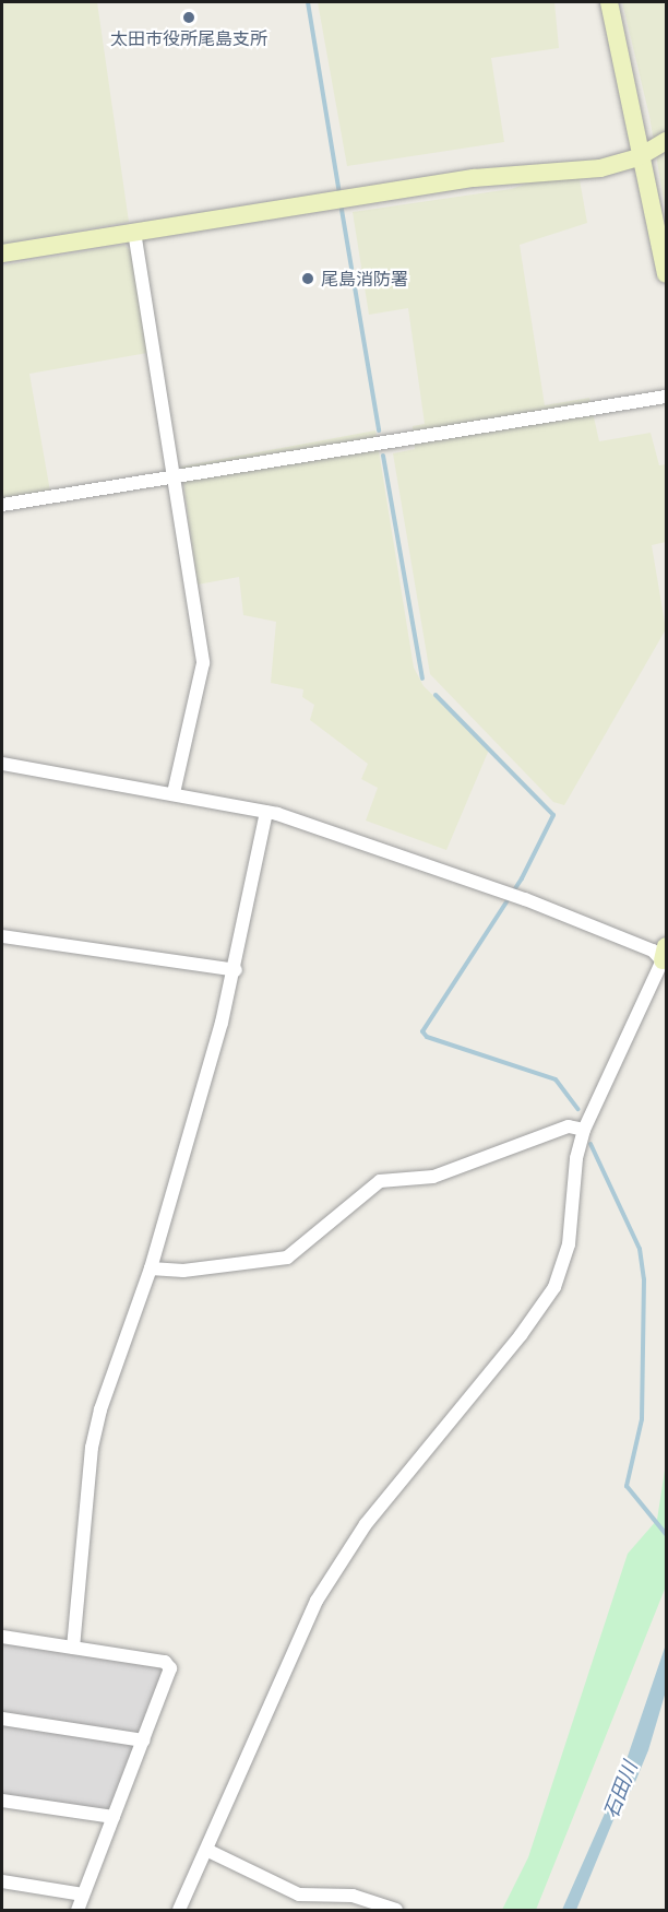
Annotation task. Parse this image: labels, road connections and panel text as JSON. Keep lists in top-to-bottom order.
{
  "water": ["石田川"],
  "places": ["太田市役所尾島支所", "尾島消防署"]
}
